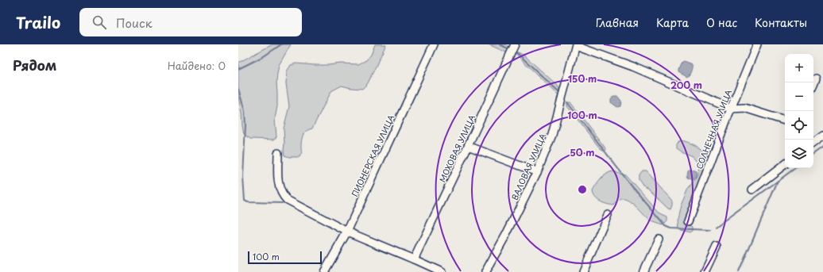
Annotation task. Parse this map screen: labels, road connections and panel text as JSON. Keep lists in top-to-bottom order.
{
  "streets": {
    "street": [
      "СОЛНЕЧНАЯ УЛИЦА",
      "МОХОВАЯ УЛИЦА",
      "ПИОНЕРСКАЯ УЛИЦА",
      "ВАЛОВАЯ УЛИЦА"
    ]
  },
  "scale_bar": "100 m",
  "page": {
    "header": "Trailo",
    "search": "Поиск",
    "nav": [
      "Главная",
      "Карта",
      "О нас",
      "Контакты"
    ],
    "heading": ["Рядом", "Найдено: 0"],
    "map_buttons": ["+", "−"],
    "scale": "100 m"
  },
  "rings": [
    "150 m",
    "200 m",
    "100 m",
    "50 m"
  ]
}
